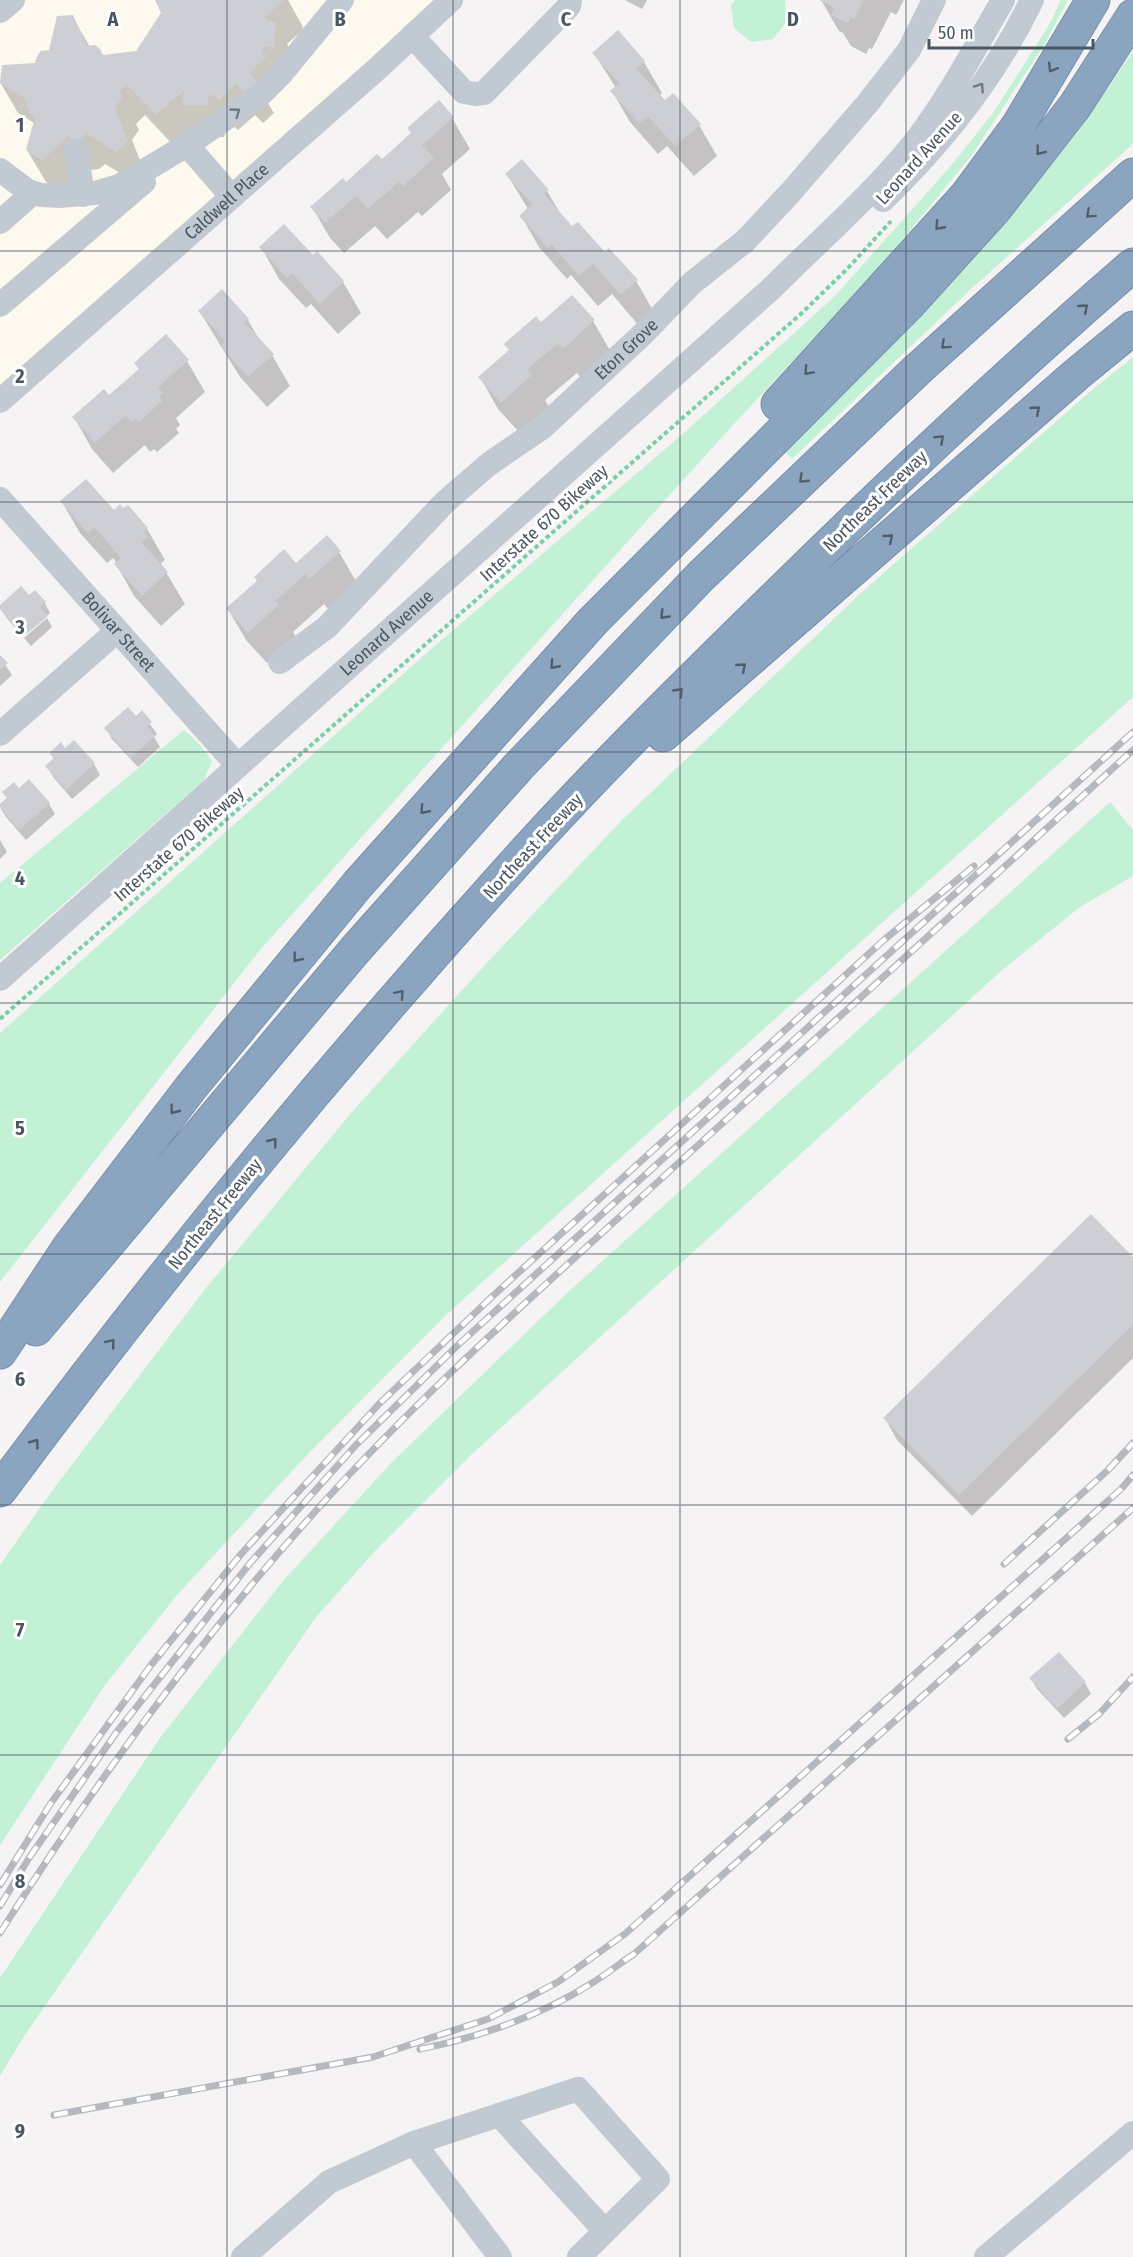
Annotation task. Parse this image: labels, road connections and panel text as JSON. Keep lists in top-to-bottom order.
{
  "streets": {
    "highway": ["Northeast Freeway"],
    "street": [
      "Leonard Avenue",
      "Caldwell Place",
      "Eton Grove",
      "Bolivar Street"
    ],
    "path": ["Interstate 670 Bikeway"]
  },
  "crossings": [
    ["Leonard Avenue", "Bolivar Street"]
  ],
  "scale_bar": "50 m",
  "grid": {
    "columns": [
      "A",
      "B",
      "C",
      "D"
    ],
    "rows": [
      "1",
      "2",
      "3",
      "4",
      "5",
      "6",
      "7",
      "8",
      "9"
    ]
  }
}
